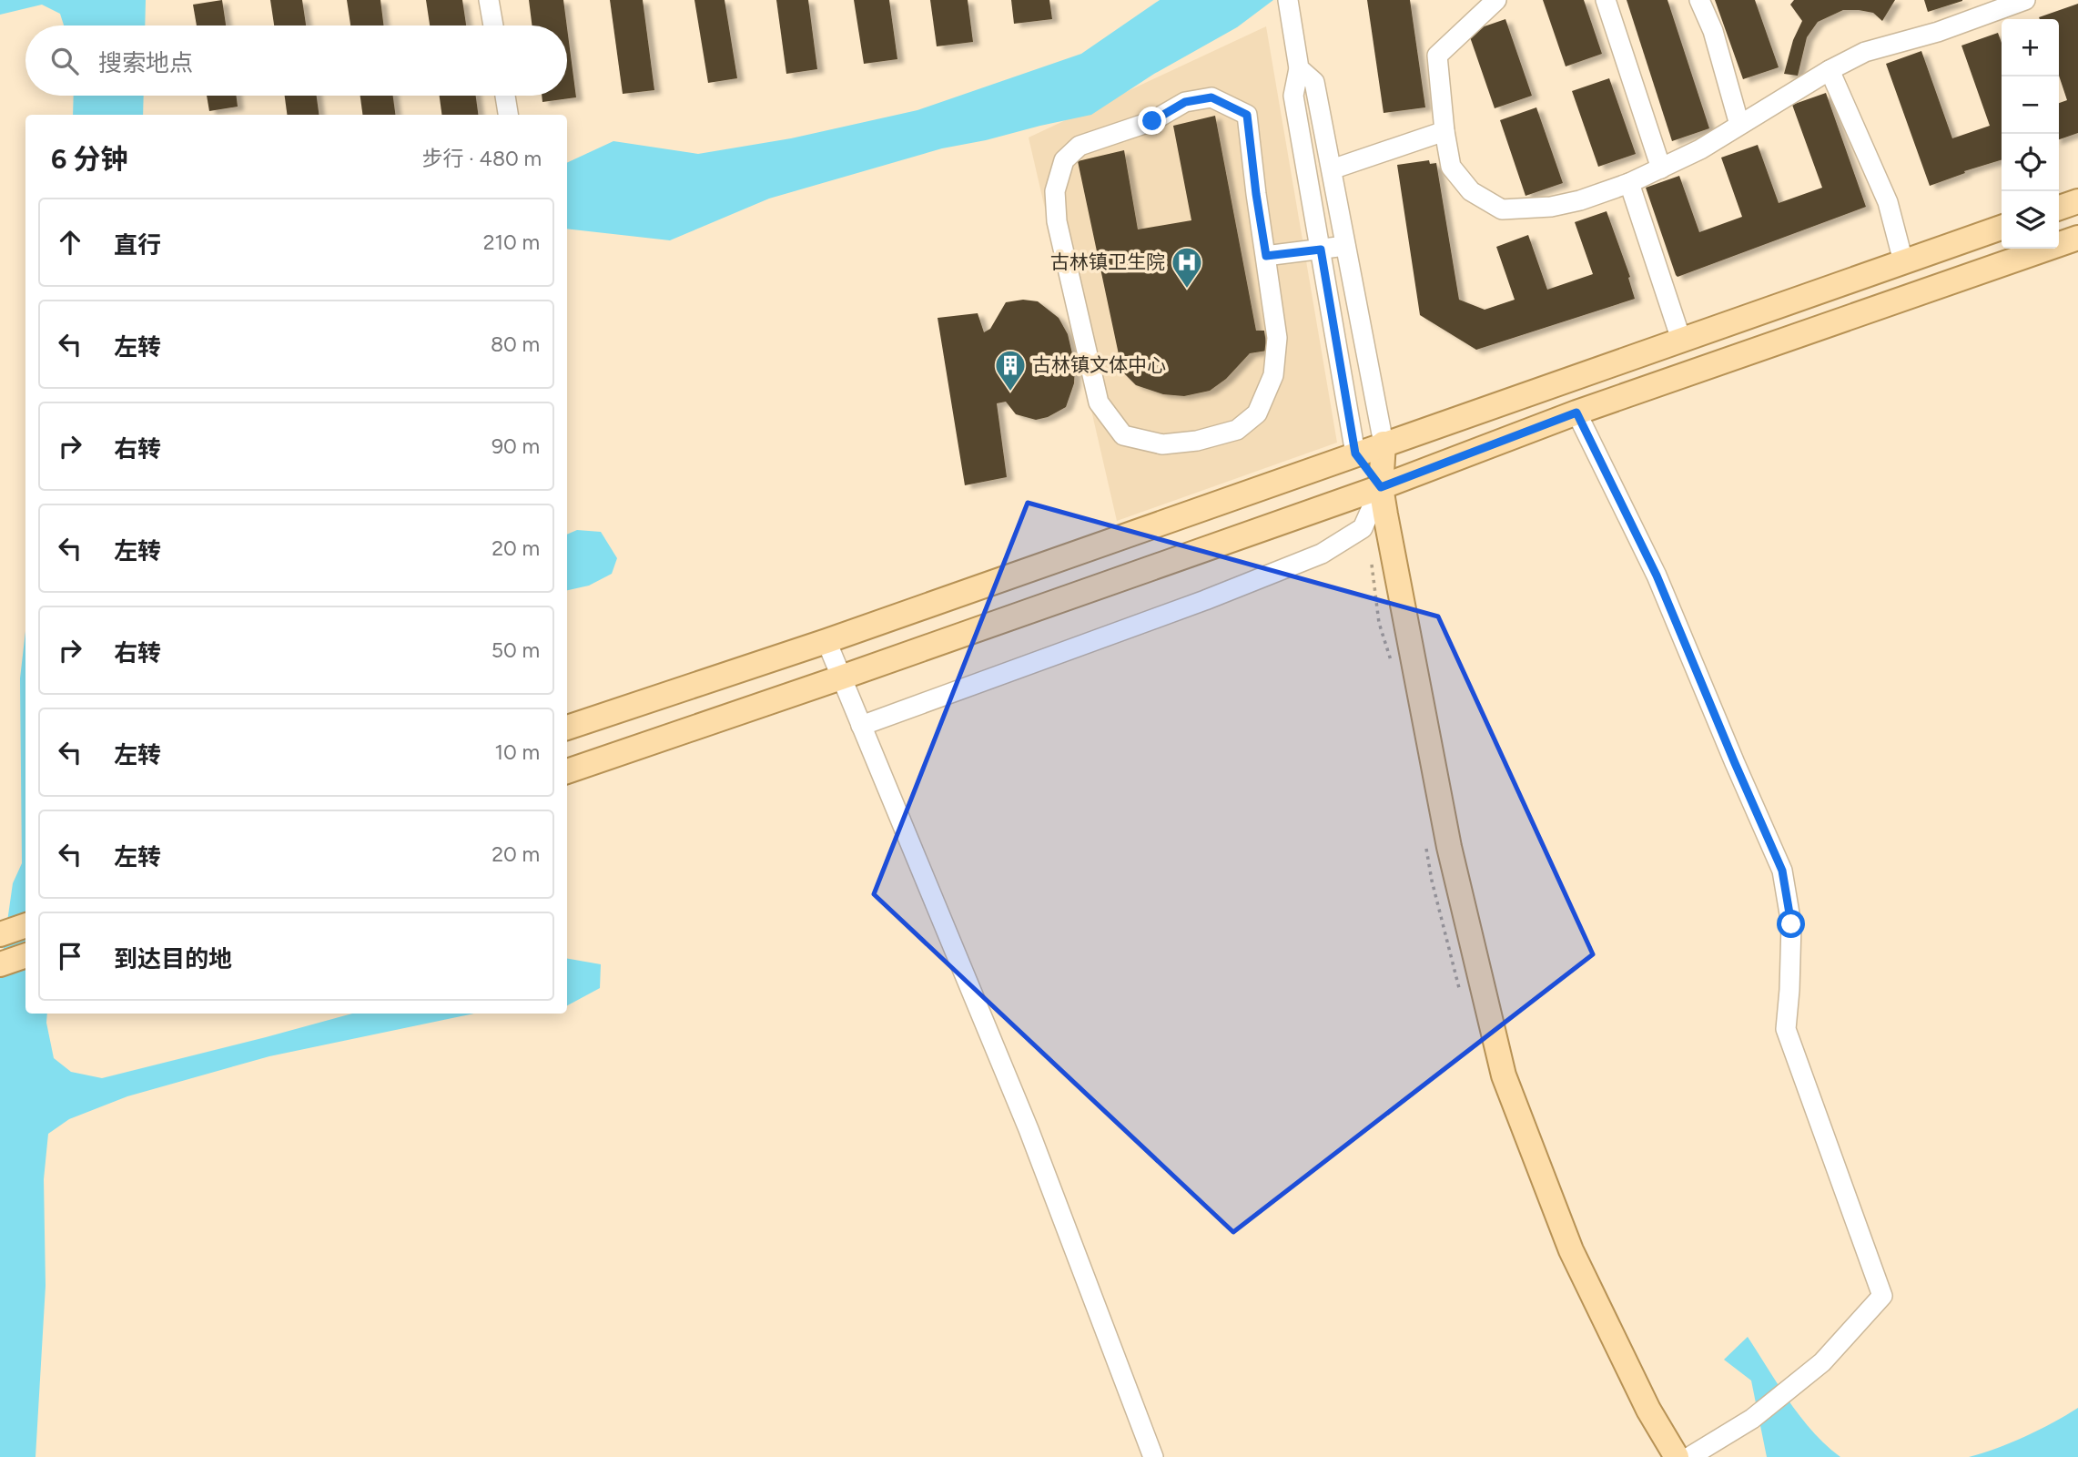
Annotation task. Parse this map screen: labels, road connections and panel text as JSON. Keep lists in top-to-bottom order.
{
  "places": {
    "hospital": ["古林镇卫生院"],
    "building": ["古林镇文体中心"]
  },
  "page": {
    "map_buttons": ["+", "−"],
    "search": "搜索地点",
    "heading": ["6 分钟", "步行 · 480 m"],
    "list": [
      ["直行", "210 m"],
      ["左转", "80 m"],
      ["右转", "90 m"],
      ["左转", "20 m"],
      ["右转", "50 m"],
      ["左转", "10 m"],
      ["左转", "20 m"],
      "到达目的地"
    ]
  }
}
